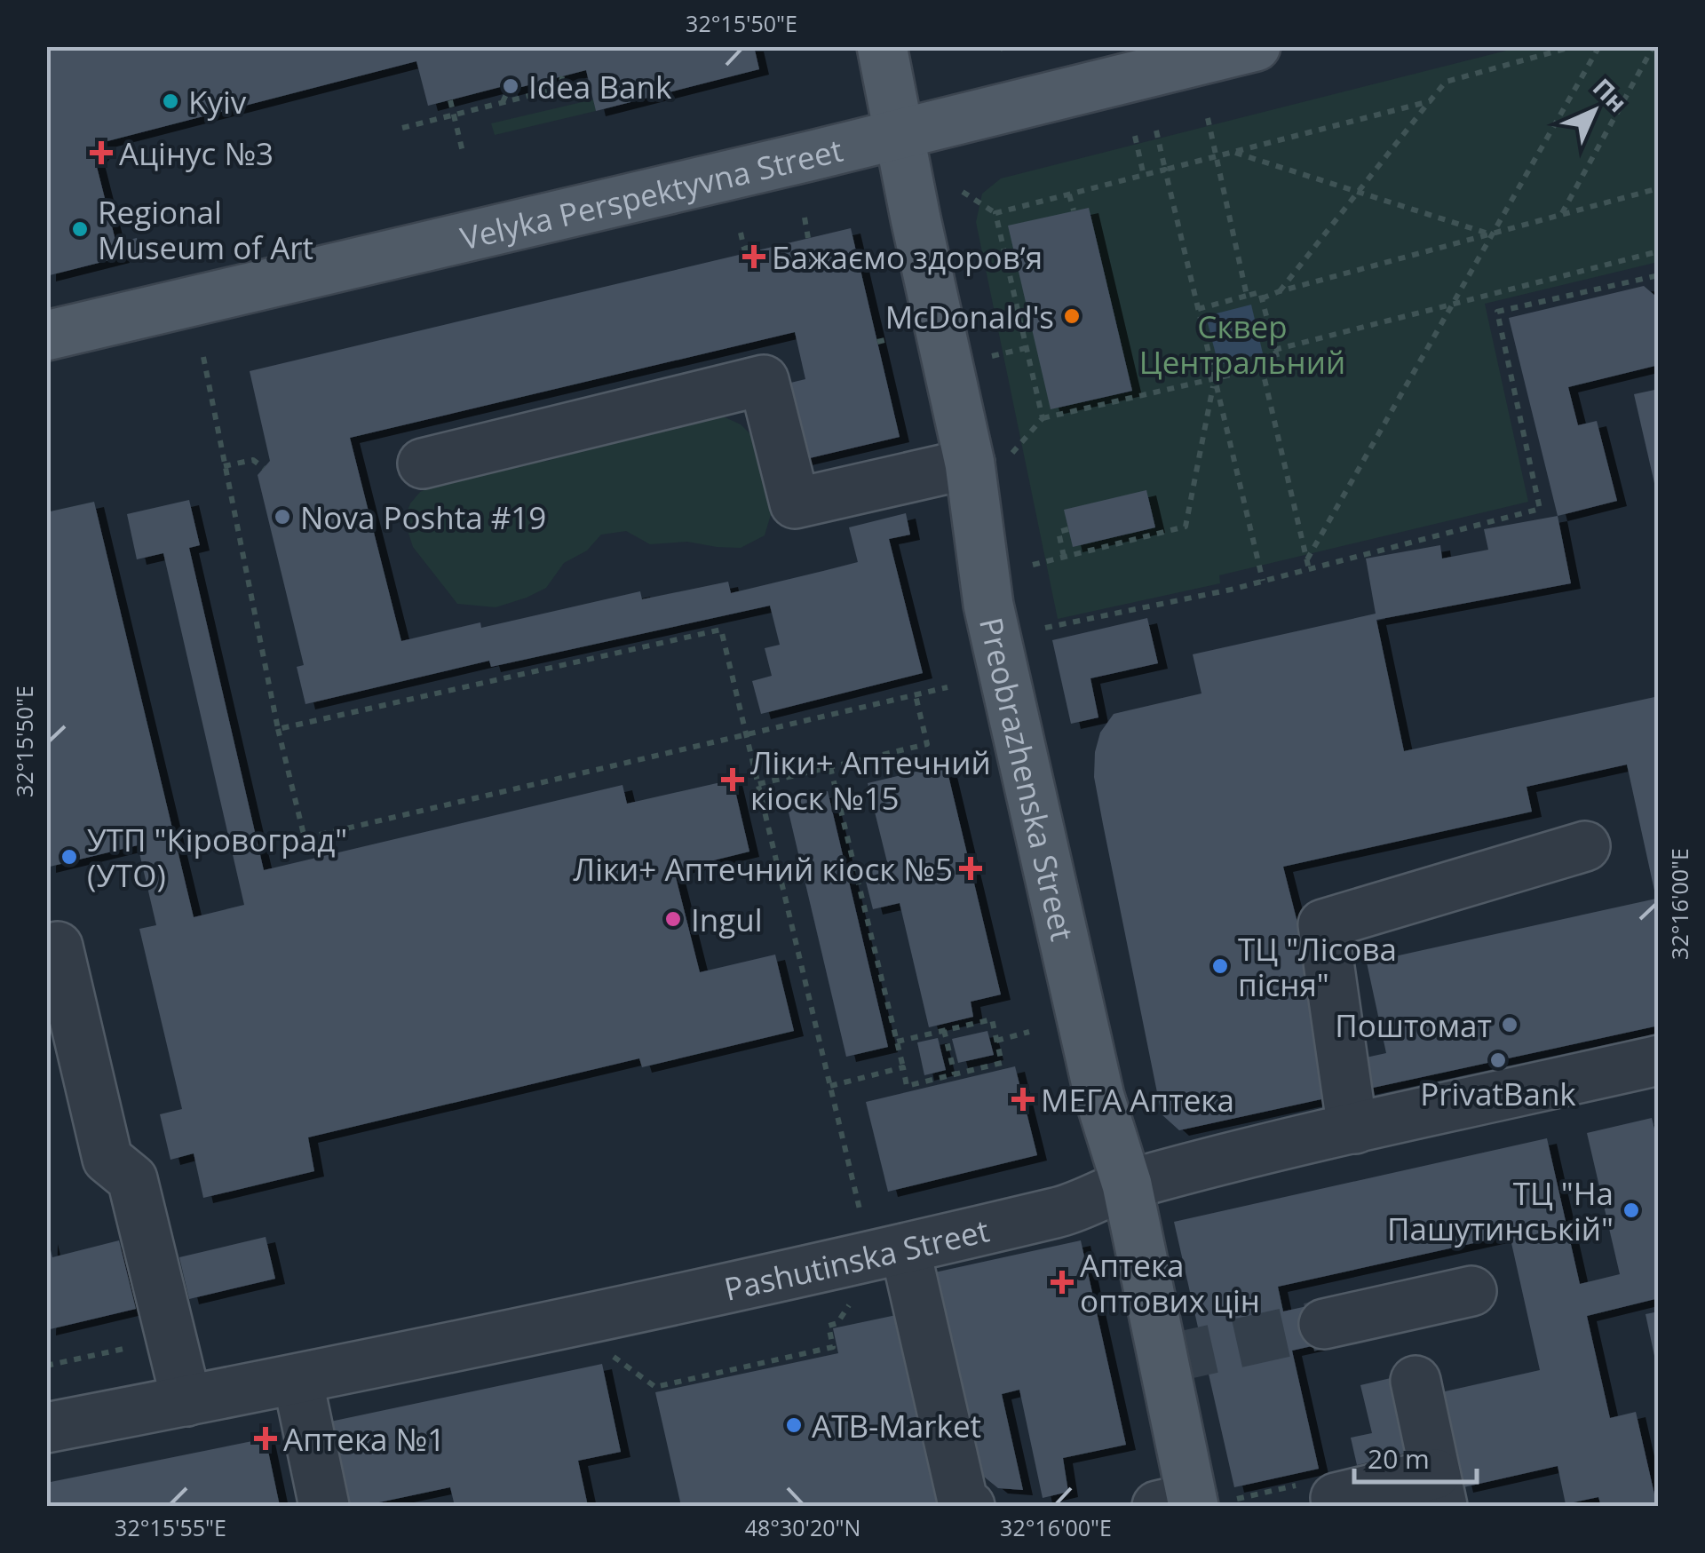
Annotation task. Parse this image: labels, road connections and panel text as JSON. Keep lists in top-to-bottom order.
{
  "streets": {
    "main road": ["Velyka Perspektyvna Street", "Preobrazhenska Street"],
    "street": ["Pashutinska Street"]
  },
  "crossings": [
    ["Velyka Perspektyvna Street", "Preobrazhenska Street"],
    ["Preobrazhenska Street", "Pashutinska Street"]
  ],
  "parks": ["Сквер Центральний"],
  "places": {
    "other": [
      "Idea Bank",
      "Kyiv",
      "Regional Museum of Art",
      "McDonald's",
      "Nova Poshta #19",
      "УТП \"Кіровоград\" (УТО)",
      "Ingul",
      "ТЦ \"Лісова пісня\"",
      "Поштомат",
      "PrivatBank",
      "ТЦ \"На Пашутинській\"",
      "ATB-Market"
    ],
    "health": [
      "Ацінус №3",
      "Бажаємо здоровʼя",
      "Ліки+ Аптечний кіоск №15",
      "Ліки+ Аптечний кіоск №5",
      "МЕГА Аптека",
      "Аптека оптових цін",
      "Аптека №1"
    ]
  },
  "scale_bar": "20 m",
  "north": "top right",
  "coordinates": [
    "32°15'50\"E",
    "32°16'00\"E",
    "32°15'55\"E",
    "48°30'20\"N"
  ]
}
